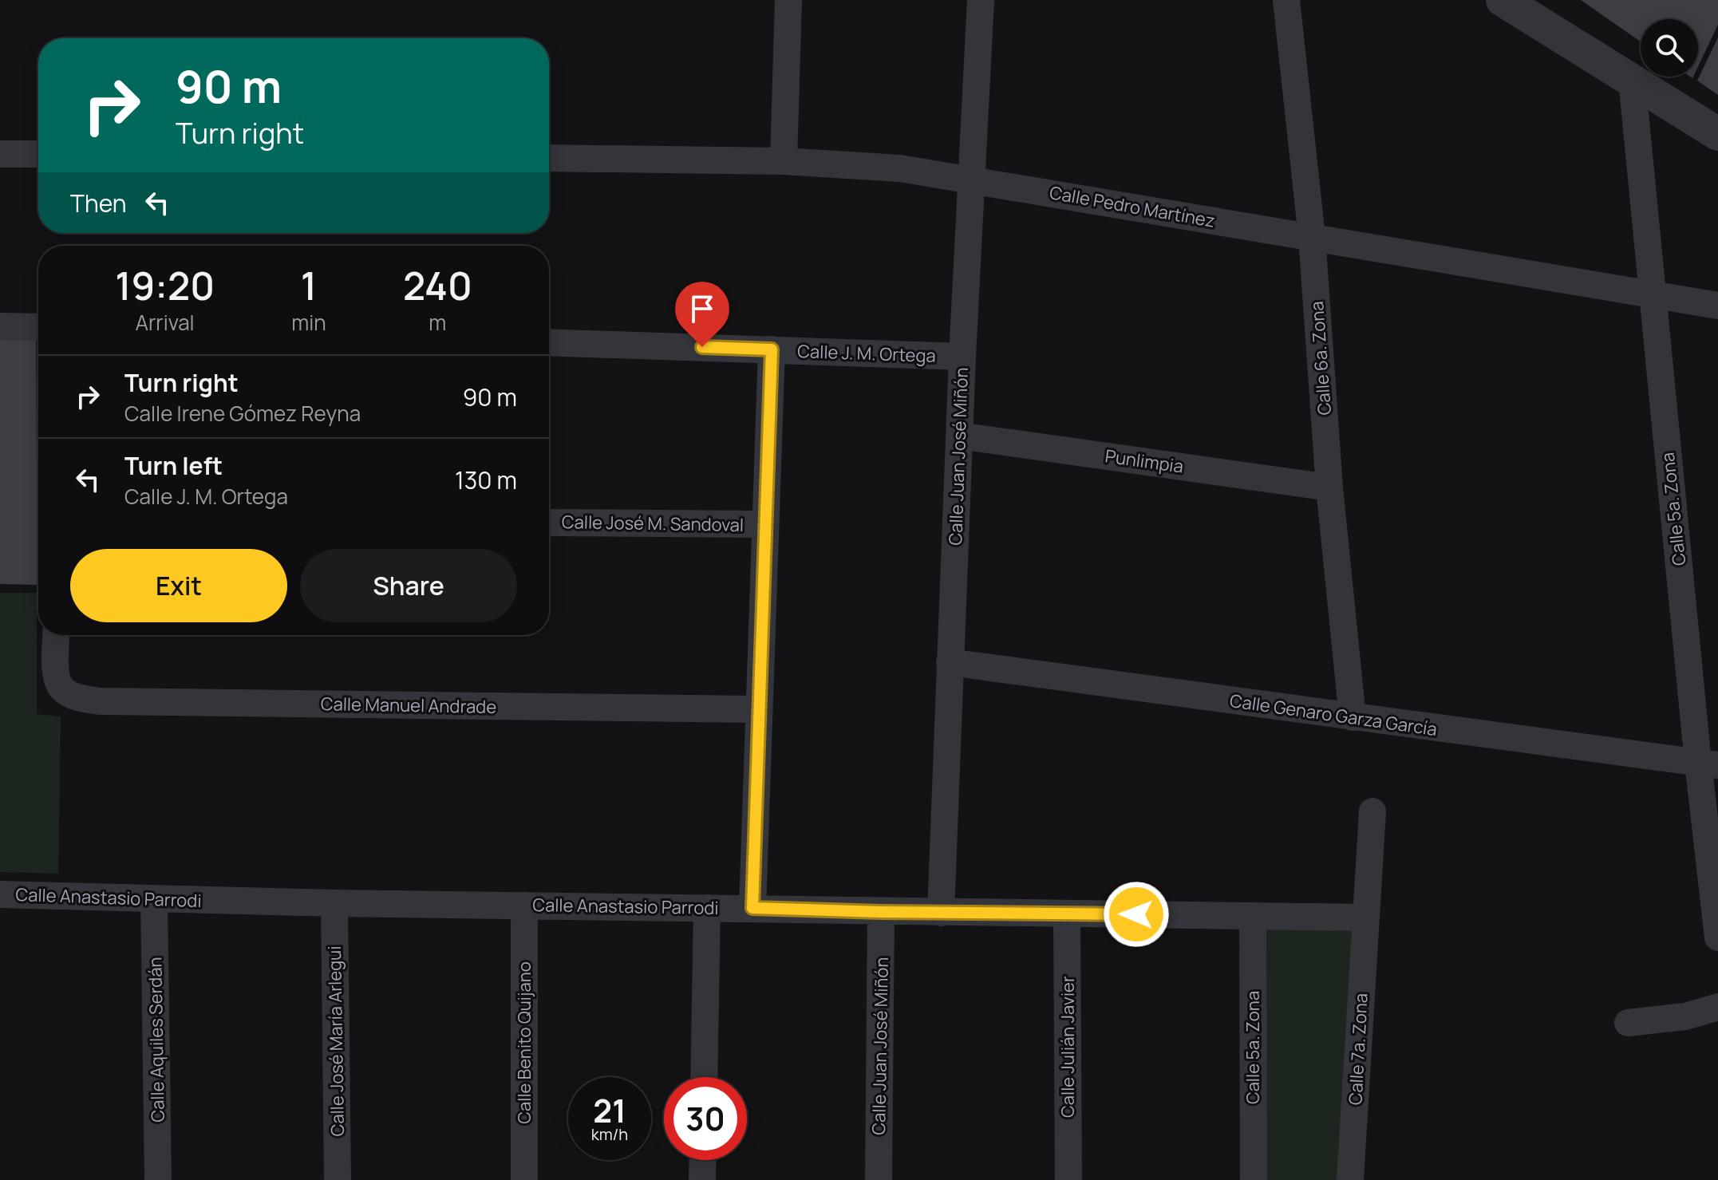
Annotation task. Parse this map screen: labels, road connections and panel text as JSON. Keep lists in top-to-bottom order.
{
  "streets": {
    "street": [
      "Calle Pedro Martínez",
      "Calle J. M. Ortega",
      "Calle 6a. Zona",
      "Calle Juan José Miñón",
      "Punlimpia",
      "Calle 5a. Zona",
      "Calle José M. Sandoval",
      "Calle Manuel Andrade",
      "Calle Genaro Garza García",
      "Calle Anastasio Parrodi",
      "Calle Aquiles Serdán",
      "Calle José María Arlegui",
      "Calle Benito Quijano",
      "Calle Julián Javier",
      "Calle 7a. Zona"
    ]
  },
  "crossings": [
    ["Calle Pedro Martínez", "Calle 6a. Zona"],
    ["Calle Pedro Martínez", "Calle Juan José Miñón"],
    ["Calle Pedro Martínez", "Calle 5a. Zona"],
    ["Calle J. M. Ortega", "Calle Juan José Miñón"],
    ["Calle 6a. Zona", "Punlimpia"],
    ["Calle 6a. Zona", "Calle Genaro Garza García"],
    ["Calle Juan José Miñón", "Punlimpia"],
    ["Calle Juan José Miñón", "Calle Genaro Garza García"],
    ["Calle Juan José Miñón", "Calle Anastasio Parrodi"],
    ["Calle 5a. Zona", "Calle Genaro Garza García"],
    ["Calle 5a. Zona", "Calle Anastasio Parrodi"],
    ["Calle Anastasio Parrodi", "Calle Aquiles Serdán"],
    ["Calle Anastasio Parrodi", "Calle José María Arlegui"],
    ["Calle Anastasio Parrodi", "Calle Benito Quijano"],
    ["Calle Anastasio Parrodi", "Calle Julián Javier"],
    ["Calle Anastasio Parrodi", "Calle 7a. Zona"]
  ],
  "page": {
    "turn": ["90 m", "Turn right"],
    "then": "Then",
    "eta": [
      "19:20",
      "Arrival",
      "1",
      "min",
      "240",
      "m"
    ],
    "list": [
      {
        "name": "Turn right",
        "note": "Calle Irene Gómez Reyna",
        "value": "90 m"
      },
      {
        "name": "Turn left",
        "note": "Calle J. M. Ortega",
        "value": "130 m"
      }
    ],
    "buttons": ["Exit", "Share"],
    "speed": "21 km/h",
    "limit": "30"
  }
}
